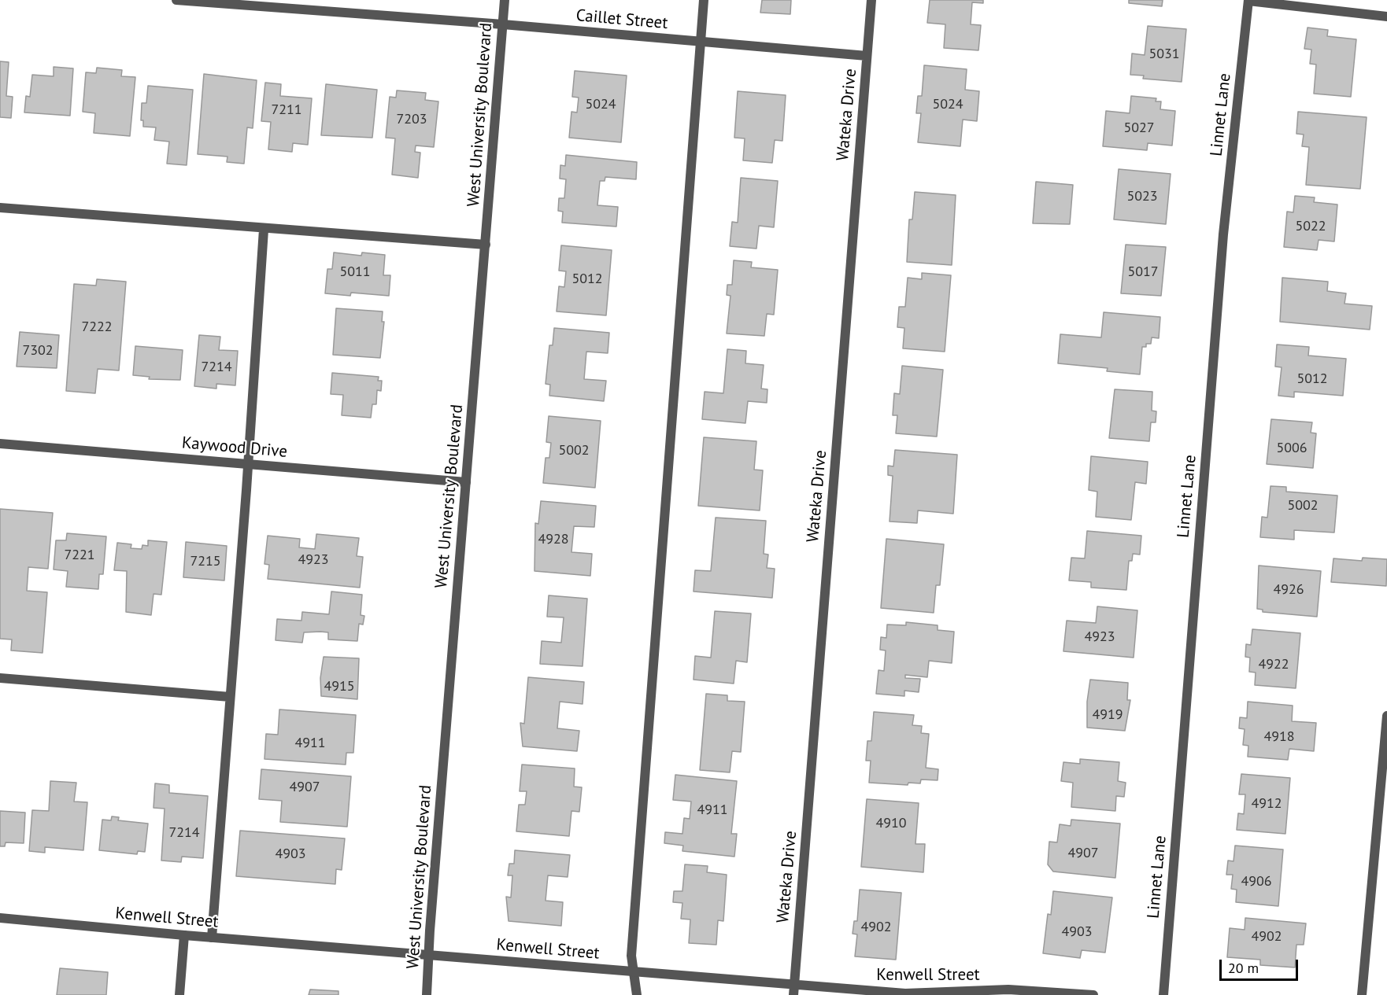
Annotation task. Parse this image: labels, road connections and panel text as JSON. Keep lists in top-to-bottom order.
{
  "streets": {
    "street": [
      "Caillet Street",
      "West University Boulevard",
      "Wateka Drive",
      "Linnet Lane",
      "Kaywood Drive",
      "Kenwell Street"
    ]
  },
  "crossings": [
    ["Caillet Street", "West University Boulevard"],
    ["Caillet Street", "Wateka Drive"],
    ["West University Boulevard", "Kaywood Drive"],
    ["West University Boulevard", "Kenwell Street"],
    ["Wateka Drive", "Kenwell Street"]
  ],
  "house_numbers": [
    "5031",
    "5024",
    "5024",
    "7211",
    "7203",
    "5027",
    "5023",
    "5022",
    "5011",
    "5017",
    "5012",
    "7222",
    "7302",
    "7214",
    "5012",
    "5006",
    "5002",
    "5002",
    "4928",
    "7221",
    "4923",
    "7215",
    "4926",
    "4923",
    "4922",
    "4915",
    "4919",
    "4918",
    "4911",
    "4907",
    "4912",
    "4911",
    "4910",
    "7214",
    "4907",
    "4903",
    "4906",
    "4902",
    "4903",
    "4902"
  ],
  "scale_bar": "20 m"
}
